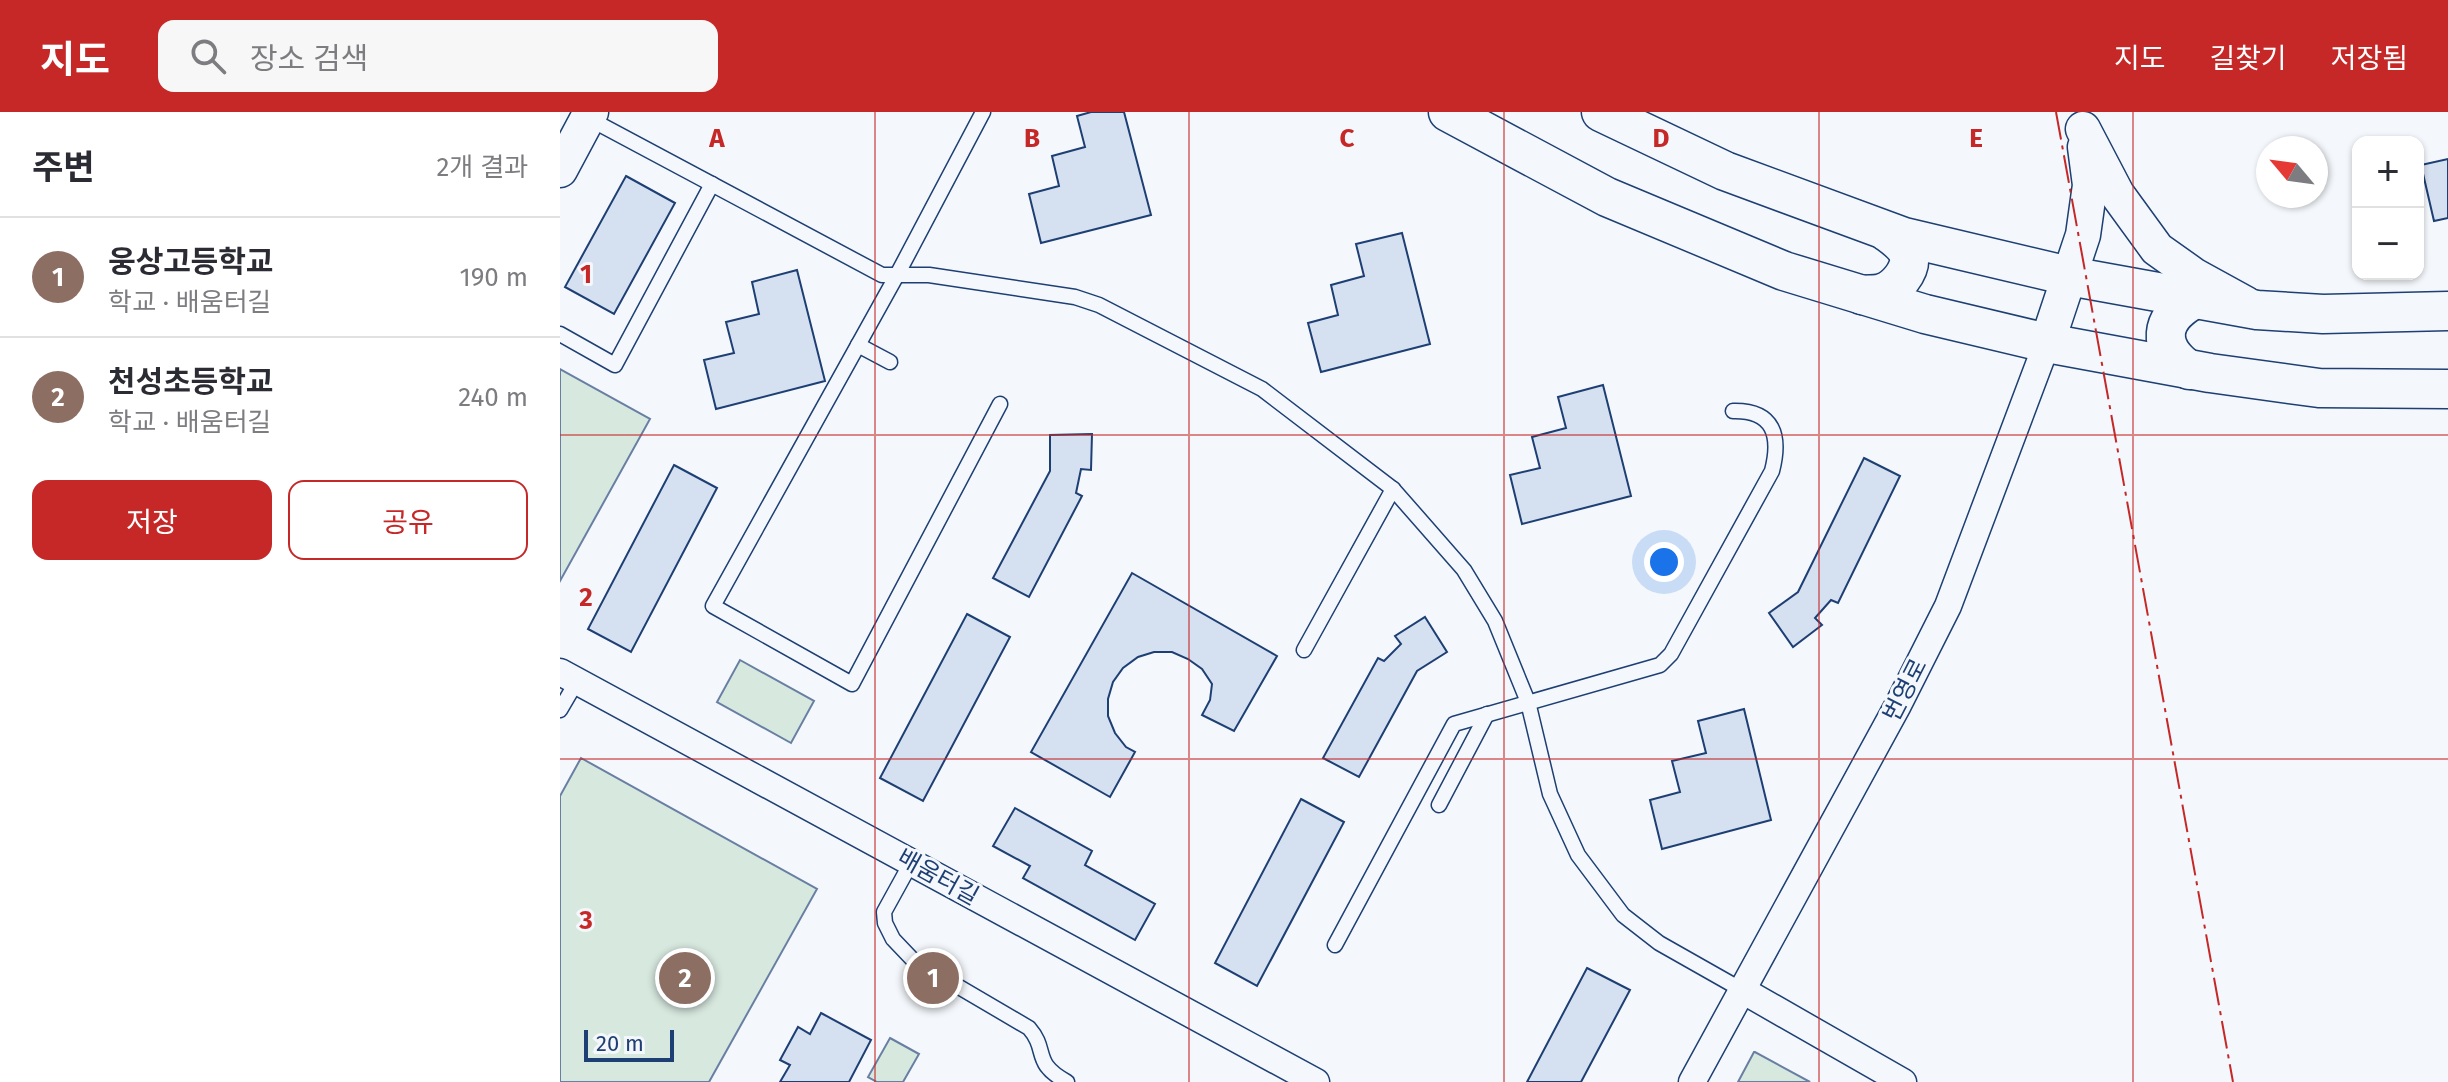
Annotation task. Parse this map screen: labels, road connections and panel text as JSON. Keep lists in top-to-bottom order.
{
  "streets": {
    "street": ["번영로", "배움터길"]
  },
  "scale_bar": "20 m",
  "north": "top left",
  "page": {
    "header": "지도",
    "search": "장소 검색",
    "nav": ["지도", "길찾기", "저장됨"],
    "heading": ["주변", "2개 결과"],
    "map_buttons": ["+", "−"],
    "list": [
      {
        "mark": "1",
        "name": "웅상고등학교",
        "note": "학교 · 배움터길",
        "value": "190 m"
      },
      {
        "mark": "2",
        "name": "천성초등학교",
        "note": "학교 · 배움터길",
        "value": "240 m"
      }
    ],
    "buttons": ["저장", "공유"],
    "pins": ["1", "2"],
    "scale": "20 m"
  },
  "grid": {
    "columns": [
      "A",
      "B",
      "C",
      "D",
      "E"
    ],
    "rows": ["1", "2", "3"]
  }
}
